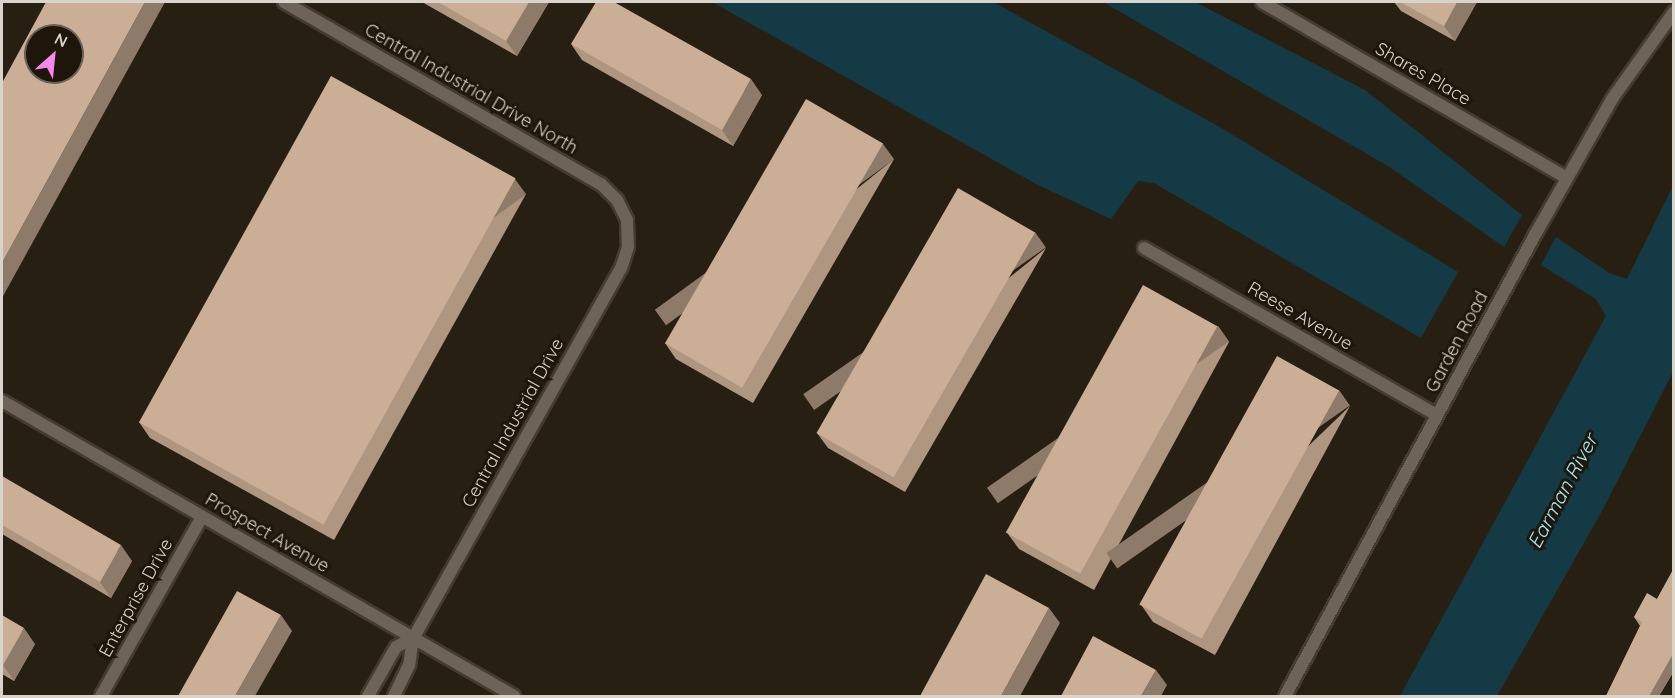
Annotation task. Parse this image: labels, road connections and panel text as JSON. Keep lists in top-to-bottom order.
{
  "streets": {
    "street": [
      "Shares Place",
      "Central Industrial Drive North",
      "Reese Avenue",
      "Garden Road",
      "Central Industrial Drive",
      "Prospect Avenue",
      "Enterprise Drive"
    ]
  },
  "crossings": [
    ["Shares Place", "Garden Road"],
    ["Central Industrial Drive North", "Central Industrial Drive"],
    ["Reese Avenue", "Garden Road"],
    ["Central Industrial Drive", "Prospect Avenue"],
    ["Prospect Avenue", "Enterprise Drive"]
  ],
  "water": ["Earman River"],
  "north": "top right"
}
